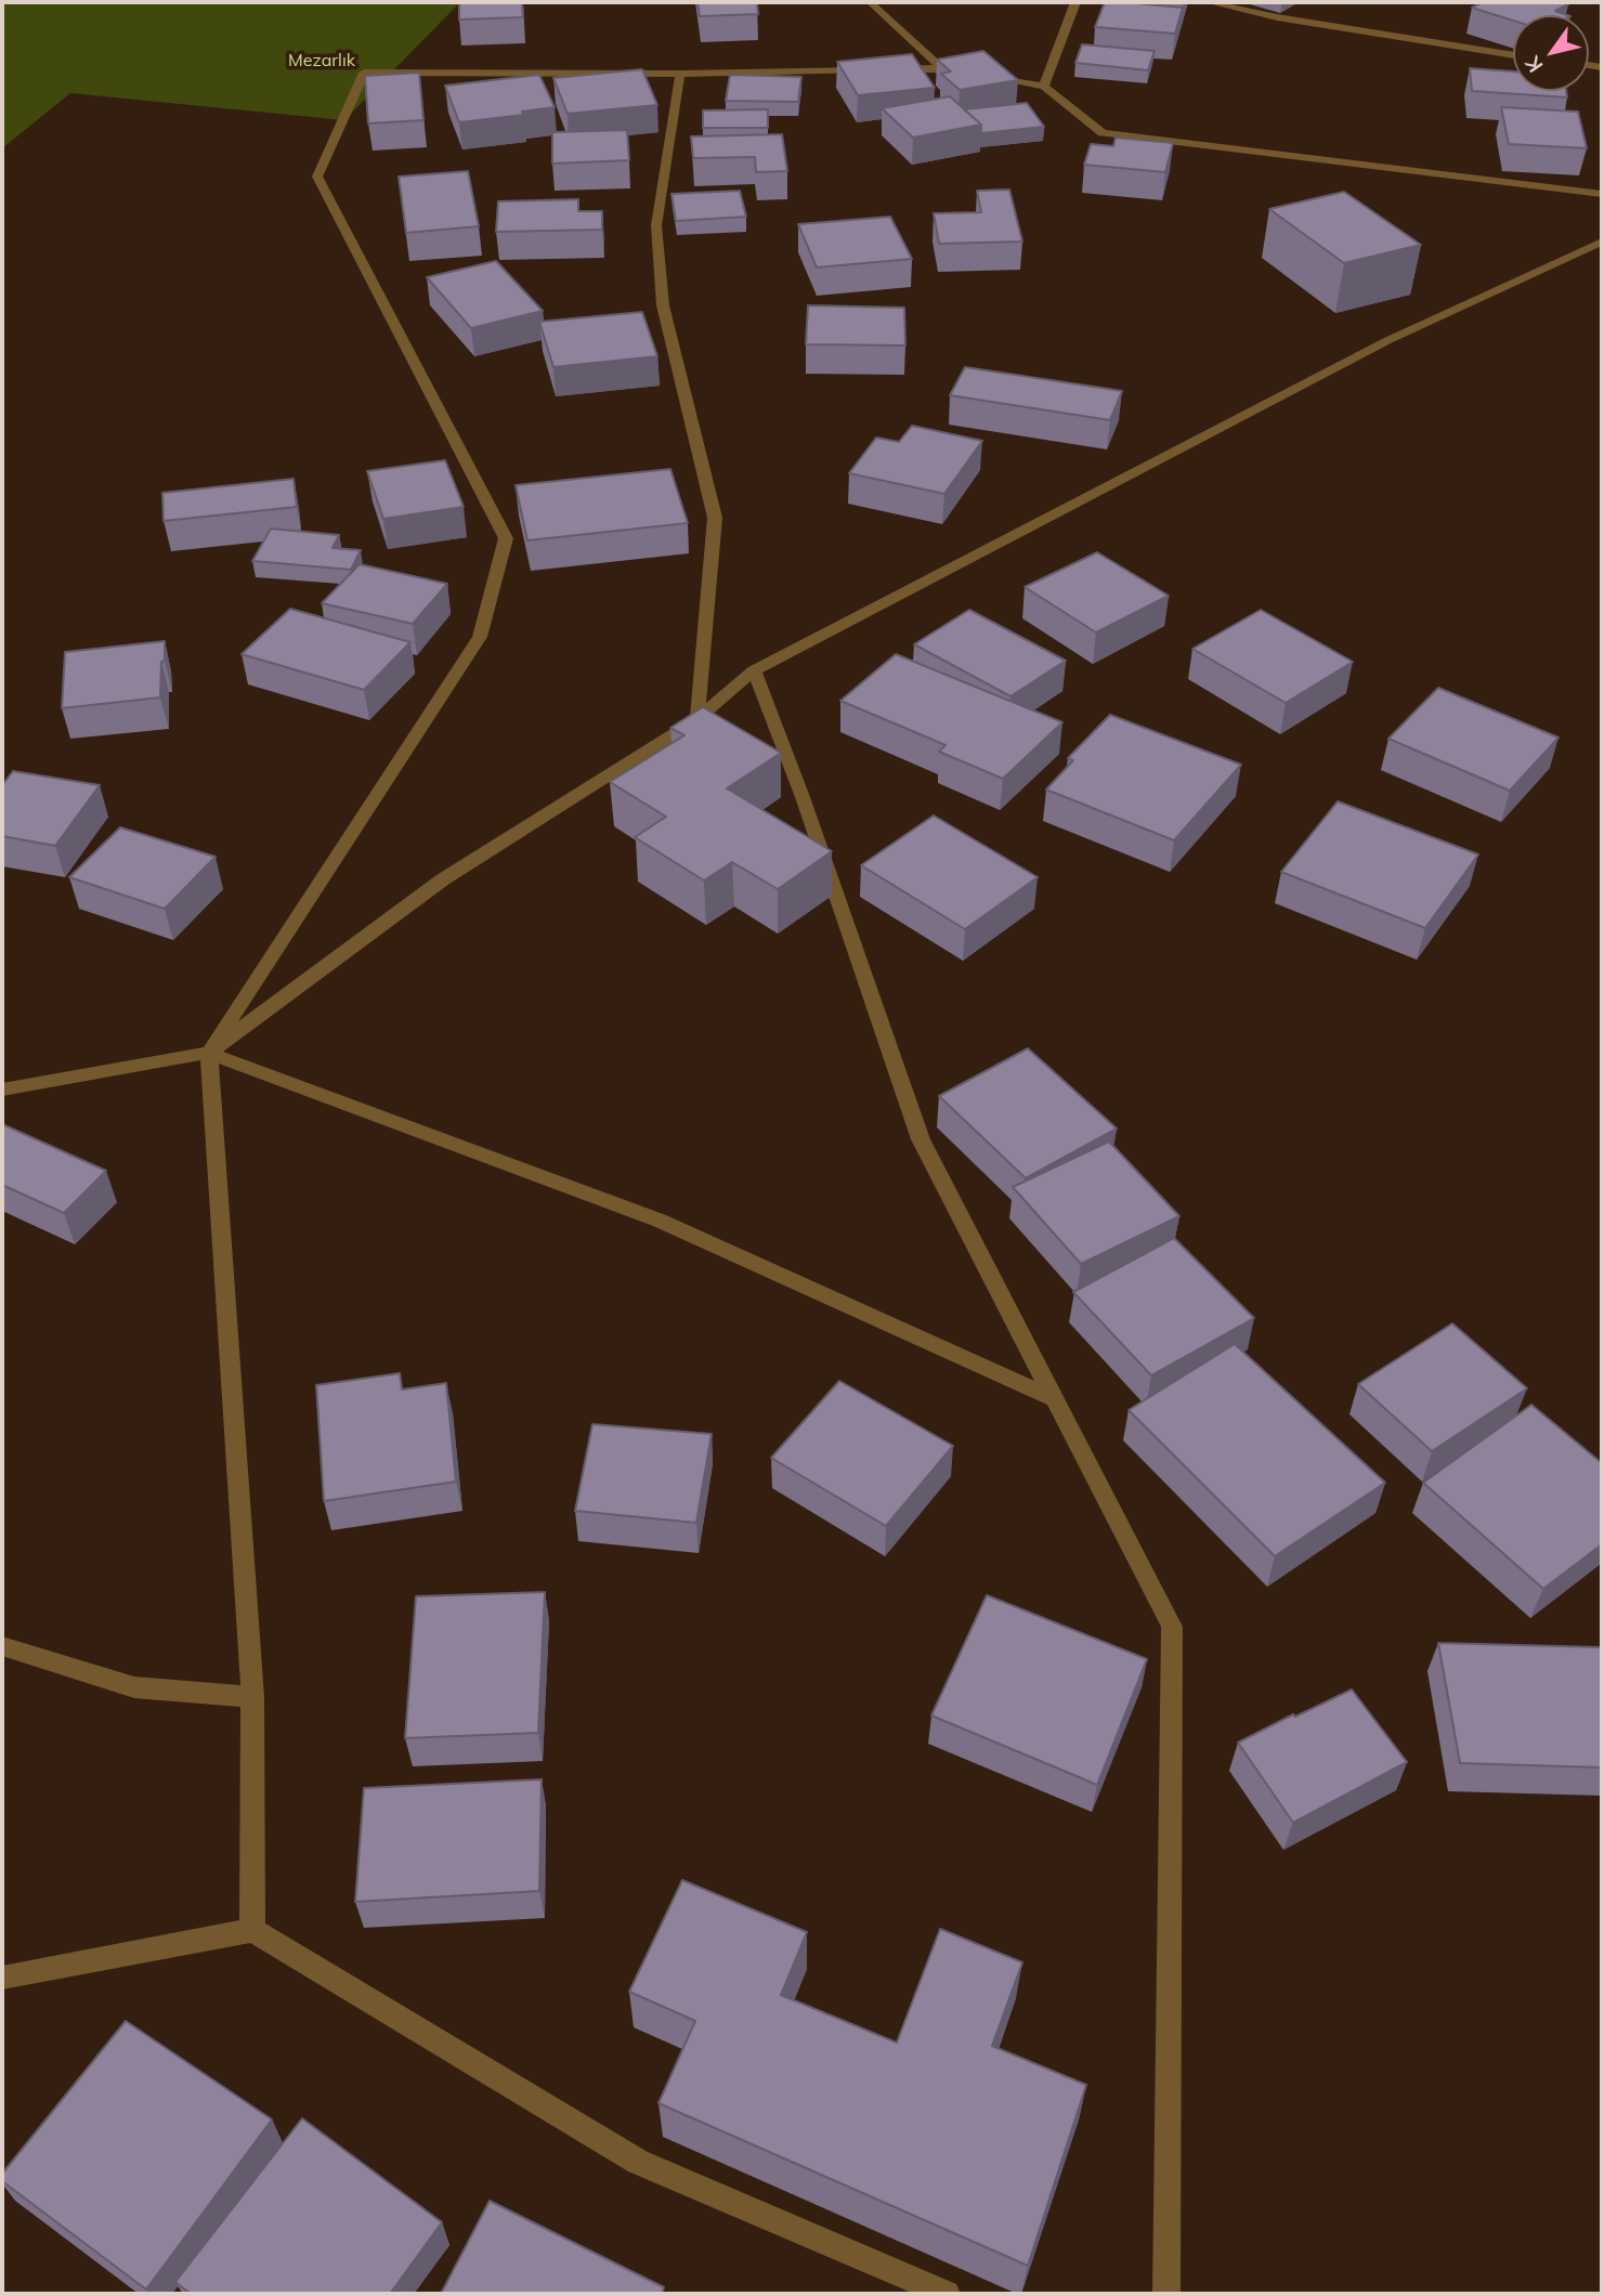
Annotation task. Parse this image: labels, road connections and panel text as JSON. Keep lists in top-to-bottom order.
{
  "parks": ["Mezarlık"],
  "north": "bottom left"
}
